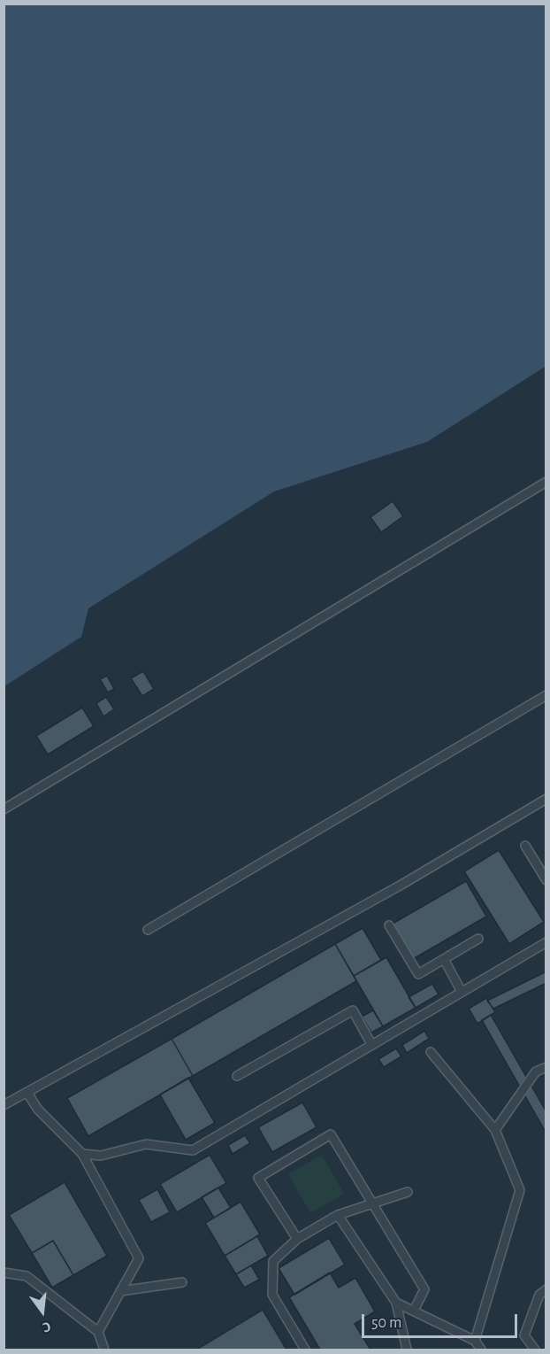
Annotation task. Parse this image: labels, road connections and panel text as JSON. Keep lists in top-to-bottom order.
{
  "scale_bar": "50 m",
  "north": "bottom"
}
